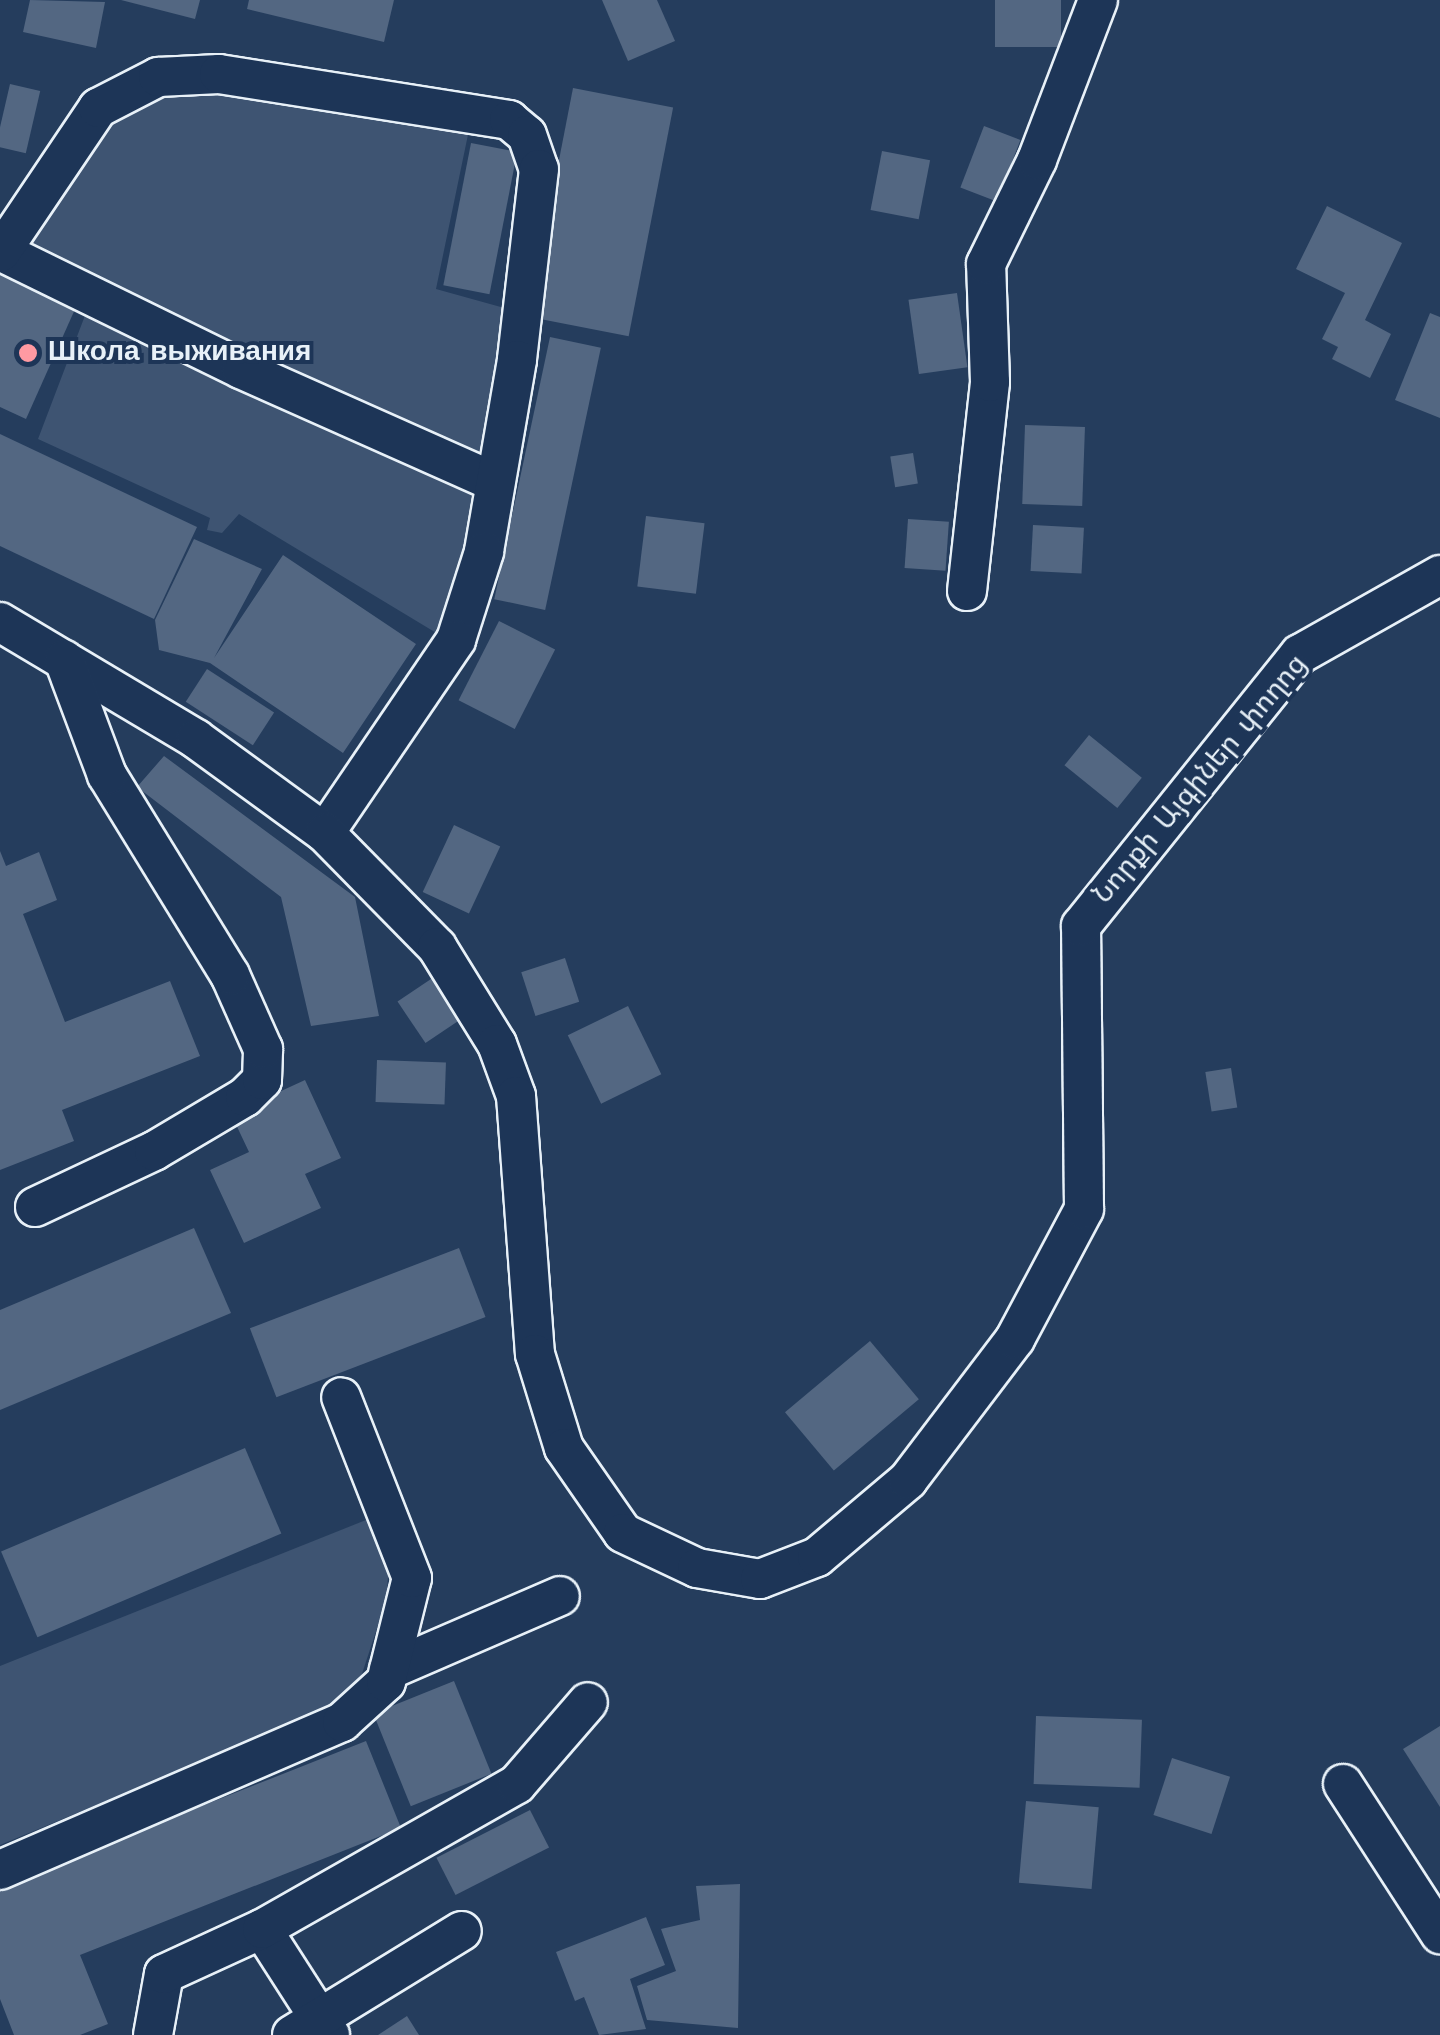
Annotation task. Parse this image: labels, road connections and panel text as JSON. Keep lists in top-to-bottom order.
{
  "streets": {
    "street": ["Նորքի Այգիներ փողոց"]
  },
  "places": ["Школа выживания"]
}
